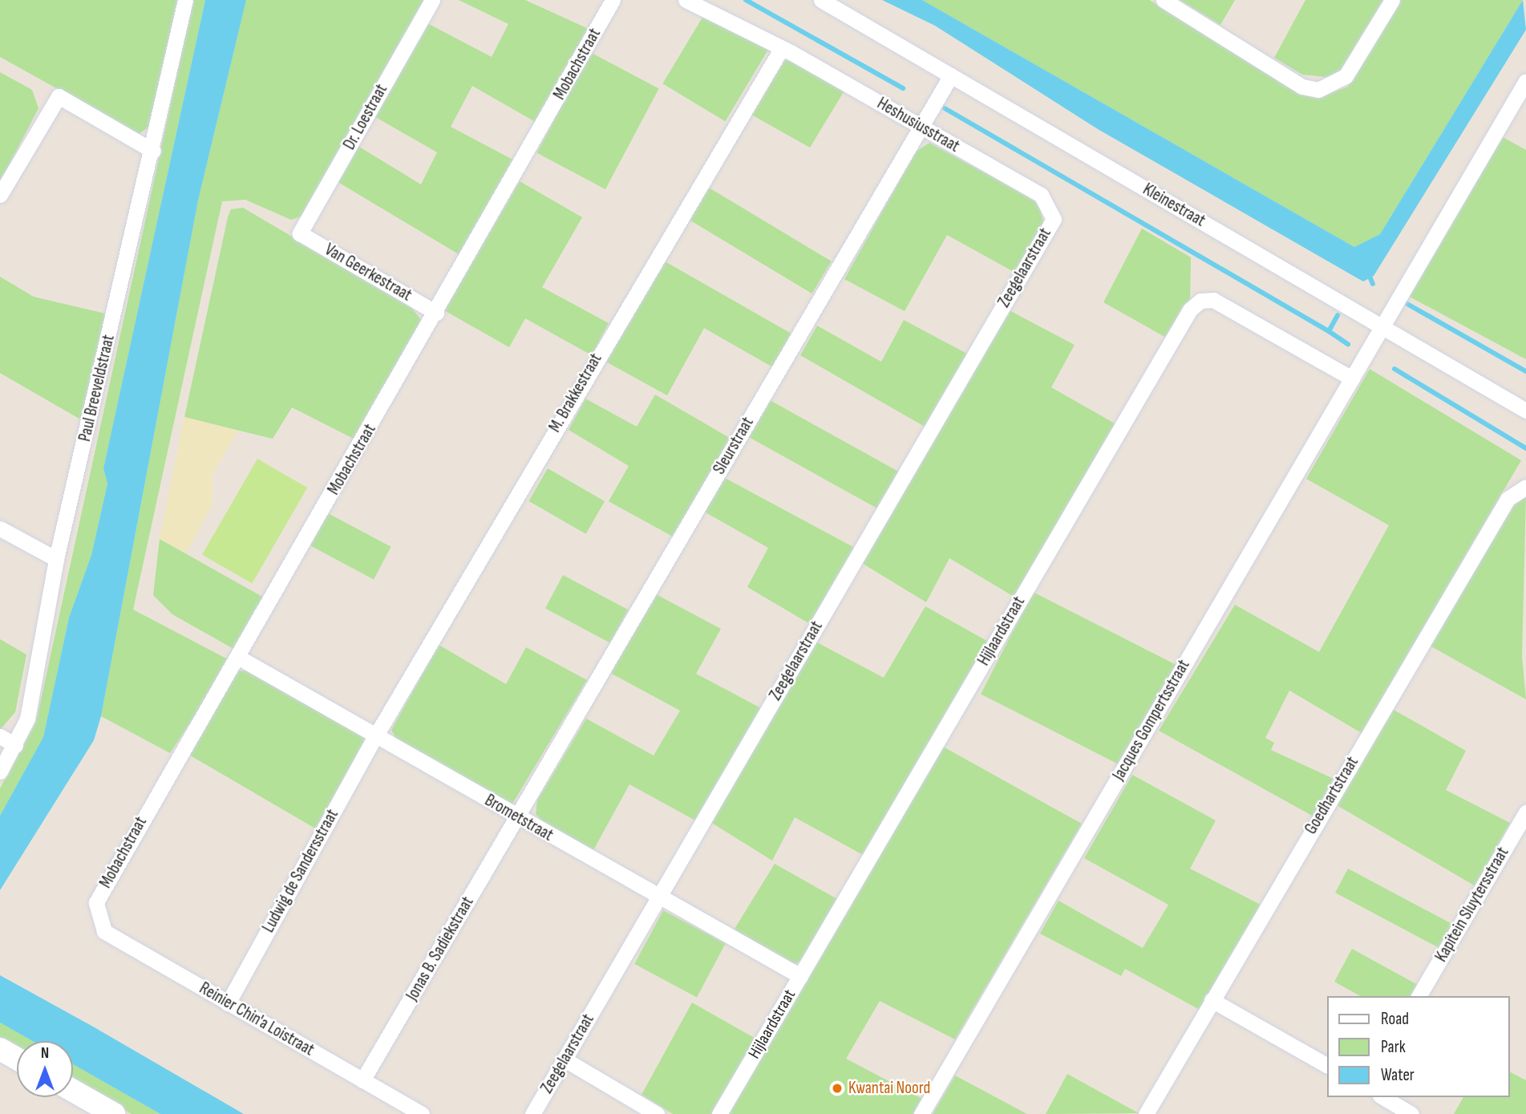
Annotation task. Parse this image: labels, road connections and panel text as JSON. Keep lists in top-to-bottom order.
{
  "streets": {
    "street": [
      "Mobachstraat",
      "Dr. Loestraat",
      "Heshusiusstraat",
      "Kleinestraat",
      "Zeegelaarstraat",
      "Van Geerkestraat",
      "Paul Breeveldstraat",
      "M. Brakkestraat",
      "Sleurstraat",
      "Hijlaardstraat",
      "Jacques Gompertsstraat",
      "Goedhartstraat",
      "Brometstraat",
      "Ludwig de Sandersstraat",
      "Kapitein Sluytersstraat",
      "Jonas B. Sadiekstraat",
      "Reinier Chin'a Loistraat"
    ]
  },
  "crossings": [
    ["Mobachstraat", "Van Geerkestraat"],
    ["Mobachstraat", "Brometstraat"],
    ["Mobachstraat", "Reinier Chin'a Loistraat"],
    ["Dr. Loestraat", "Van Geerkestraat"],
    ["Heshusiusstraat", "Zeegelaarstraat"],
    ["Heshusiusstraat", "M. Brakkestraat"],
    ["Heshusiusstraat", "Sleurstraat"],
    ["Kleinestraat", "Sleurstraat"],
    ["Kleinestraat", "Jacques Gompertsstraat"],
    ["Zeegelaarstraat", "Brometstraat"],
    ["M. Brakkestraat", "Brometstraat"],
    ["M. Brakkestraat", "Ludwig de Sandersstraat"],
    ["Sleurstraat", "Brometstraat"],
    ["Sleurstraat", "Jonas B. Sadiekstraat"],
    ["Hijlaardstraat", "Jacques Gompertsstraat"],
    ["Hijlaardstraat", "Brometstraat"],
    ["Brometstraat", "Ludwig de Sandersstraat"],
    ["Brometstraat", "Jonas B. Sadiekstraat"],
    ["Ludwig de Sandersstraat", "Reinier Chin'a Loistraat"],
    ["Jonas B. Sadiekstraat", "Reinier Chin'a Loistraat"]
  ],
  "places": ["Kwantai Noord"],
  "legend": ["Road", "Park", "Water"],
  "north": "top"
}
